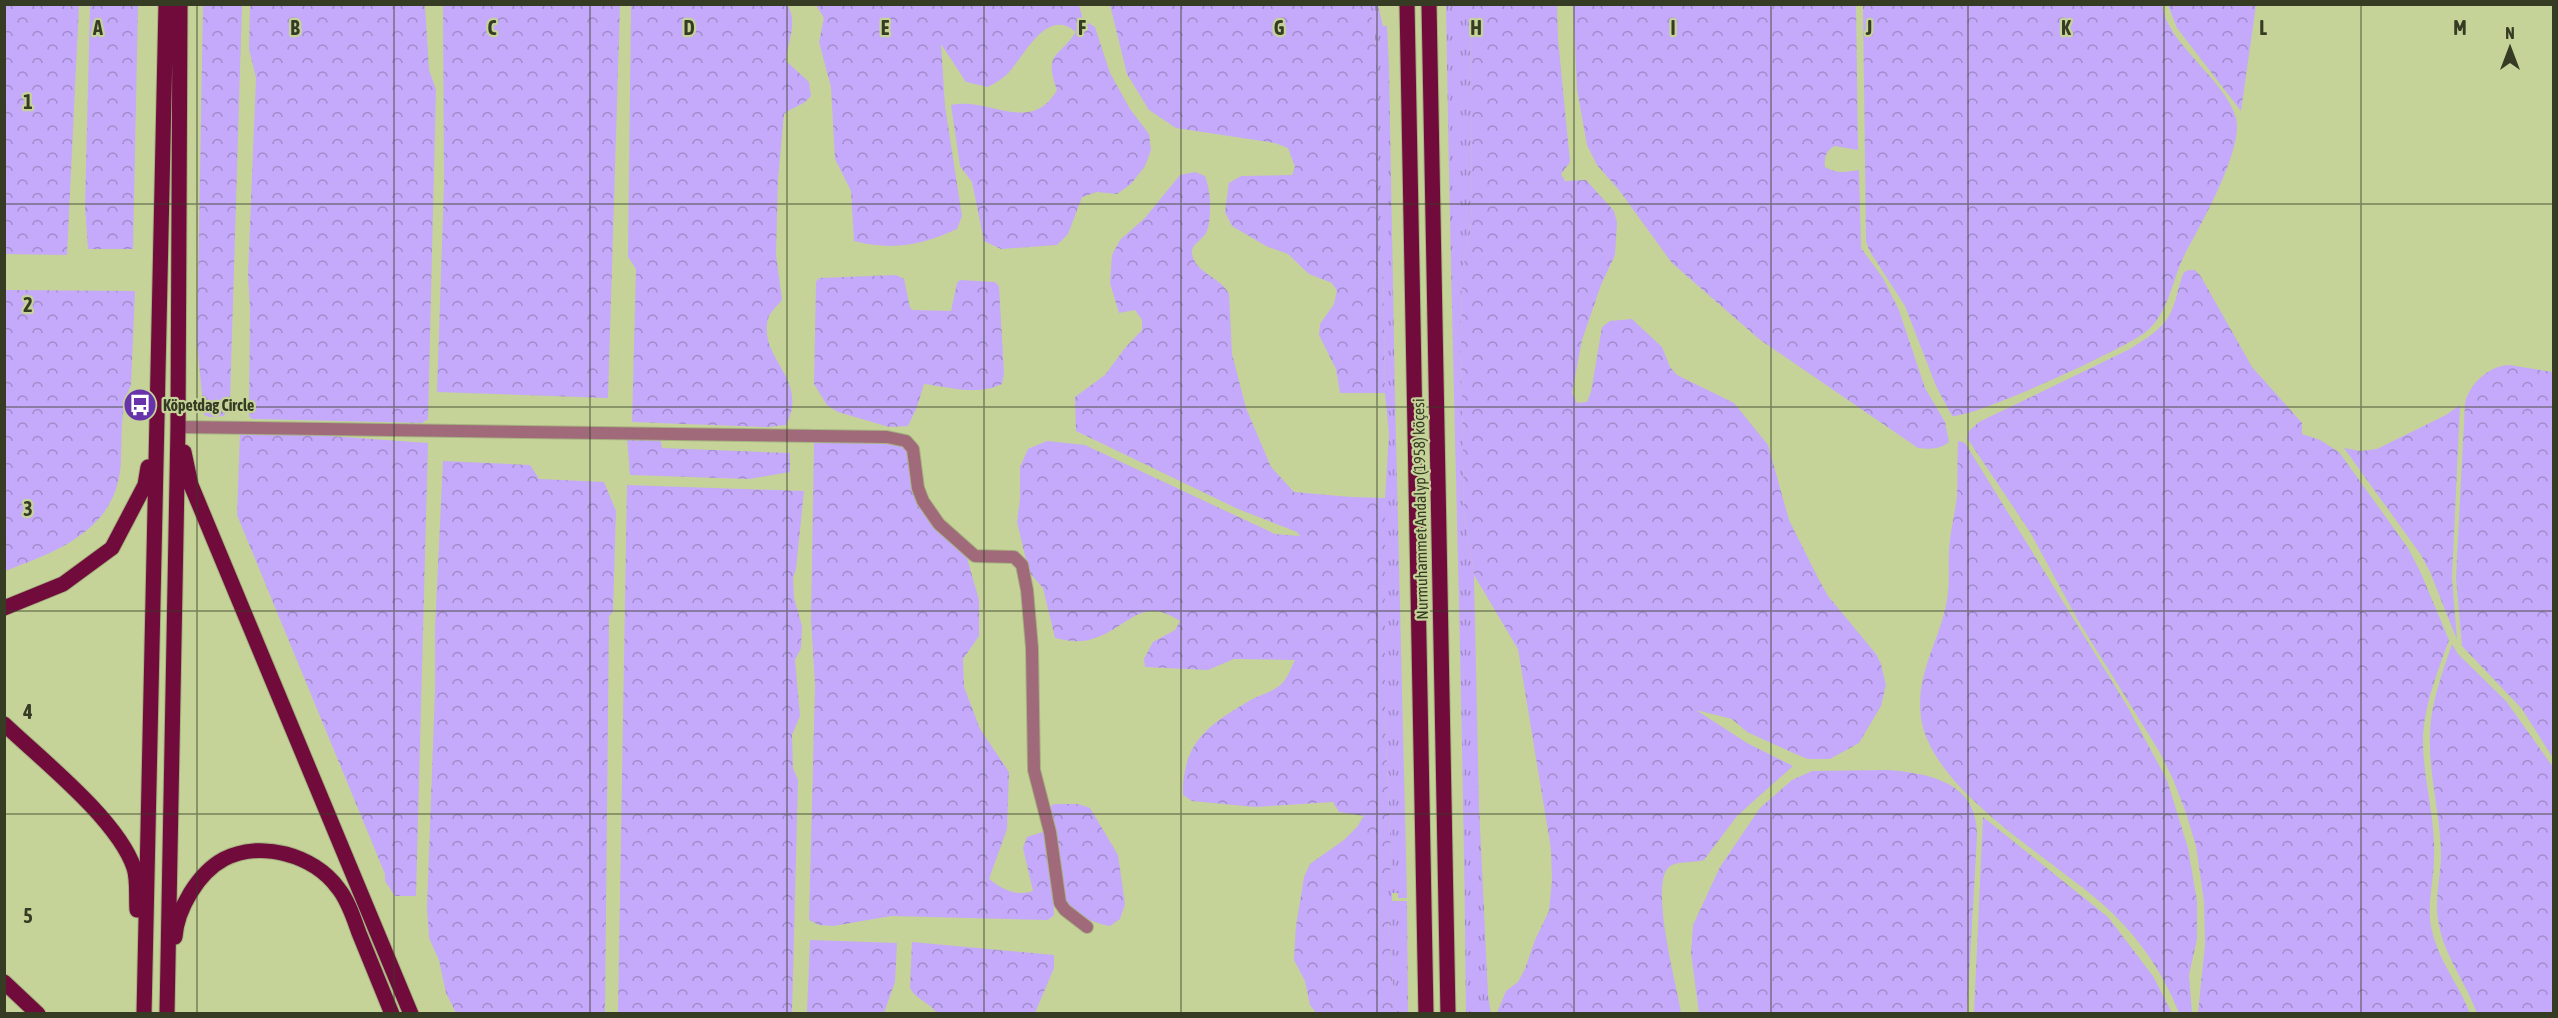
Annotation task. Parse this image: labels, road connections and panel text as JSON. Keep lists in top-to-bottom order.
{
  "streets": {
    "main road": ["Nurmuhammet Andalyp (1958) köçesi"]
  },
  "places": {
    "bus stop": ["Köpetdag Circle"]
  },
  "north": "top",
  "grid": {
    "columns": [
      "A",
      "B",
      "C",
      "D",
      "E",
      "F",
      "G",
      "H",
      "I",
      "J",
      "K",
      "L",
      "M"
    ],
    "rows": [
      "1",
      "2",
      "3",
      "4",
      "5"
    ]
  }
}
